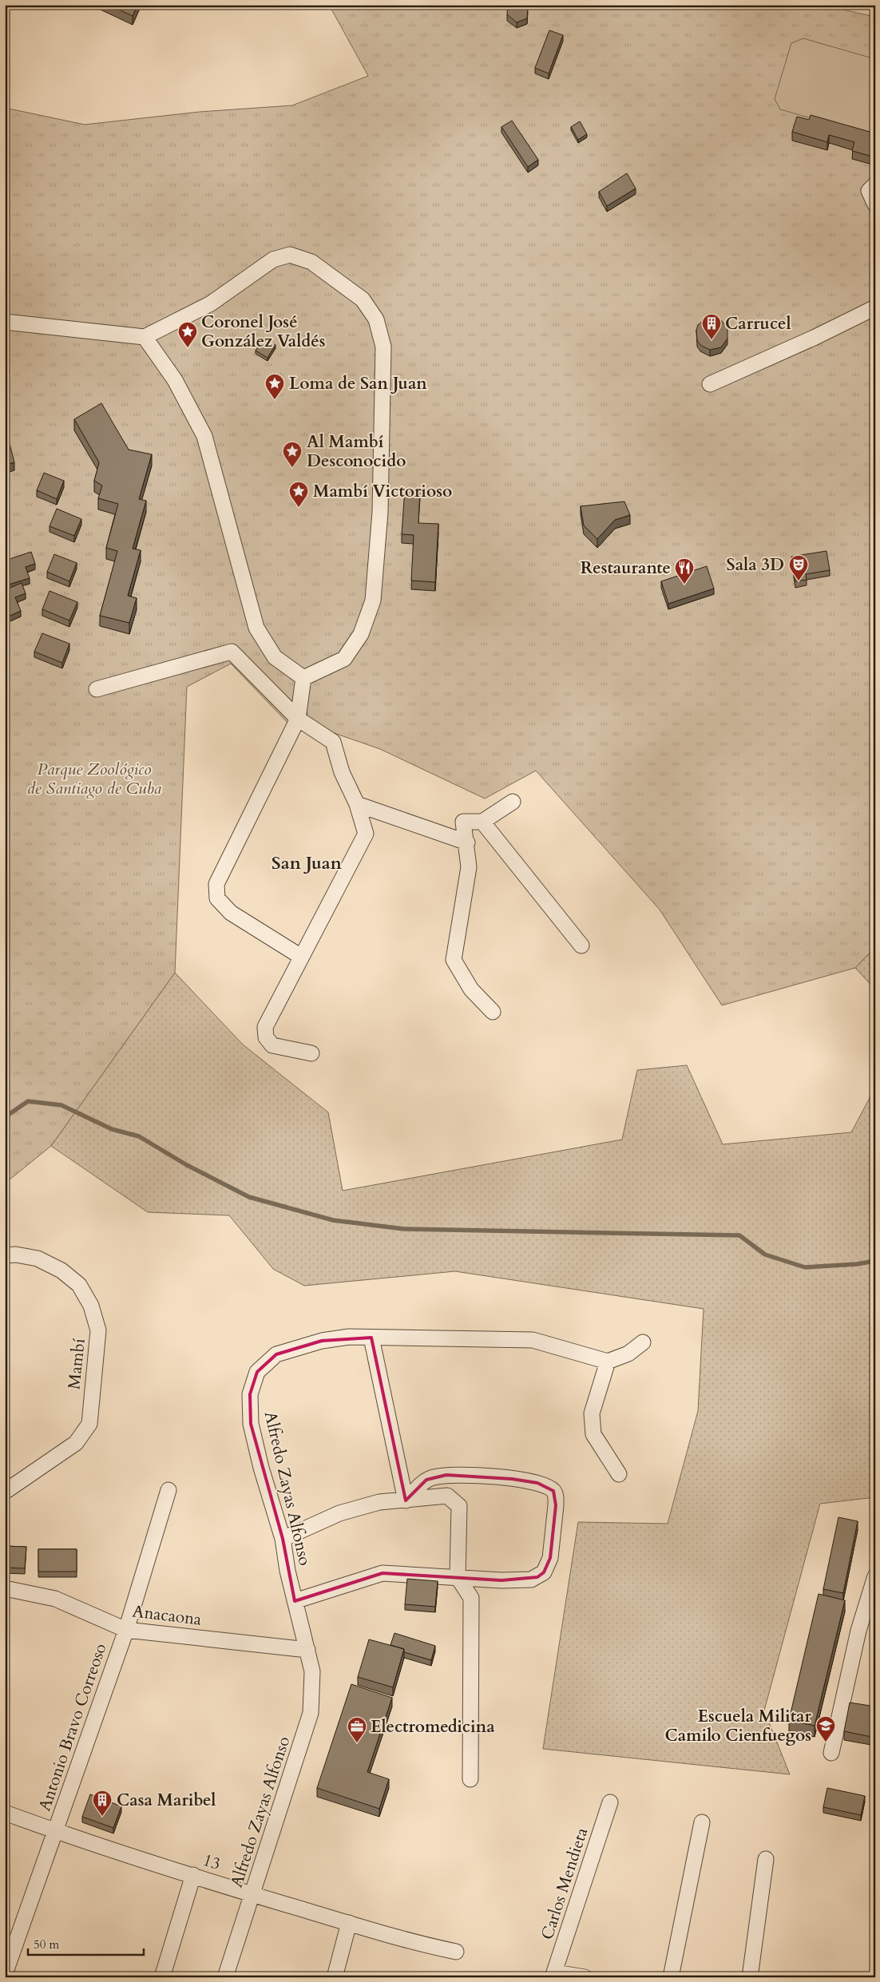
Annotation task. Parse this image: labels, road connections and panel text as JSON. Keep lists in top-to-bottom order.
{
  "streets": {
    "street": [
      "Mambí",
      "Alfredo Zayas Alfonso",
      "Anacaona",
      "Antonio Bravo Correoso",
      "13",
      "Carlos Mendieta"
    ]
  },
  "crossings": [
    ["Alfredo Zayas Alfonso", "Anacaona"],
    ["Alfredo Zayas Alfonso", "13"],
    ["Anacaona", "Antonio Bravo Correoso"],
    ["Antonio Bravo Correoso", "13"]
  ],
  "districts": ["San Juan"],
  "parks": ["Parque Zoológico de Santiago de Cuba"],
  "places": {
    "building": ["Carrucel", "Casa Maribel"],
    "place": [
      "Coronel José González Valdés",
      "Loma de San Juan",
      "Al Mambí Desconocido",
      "Mambí Victorioso"
    ],
    "theatre": ["Sala 3D"],
    "restaurant": ["Restaurante"],
    "school or university": ["Escuela Militar Camilo Cienfuegos"],
    "office": ["Electromedicina"]
  },
  "scale_bar": "50 m"
}
